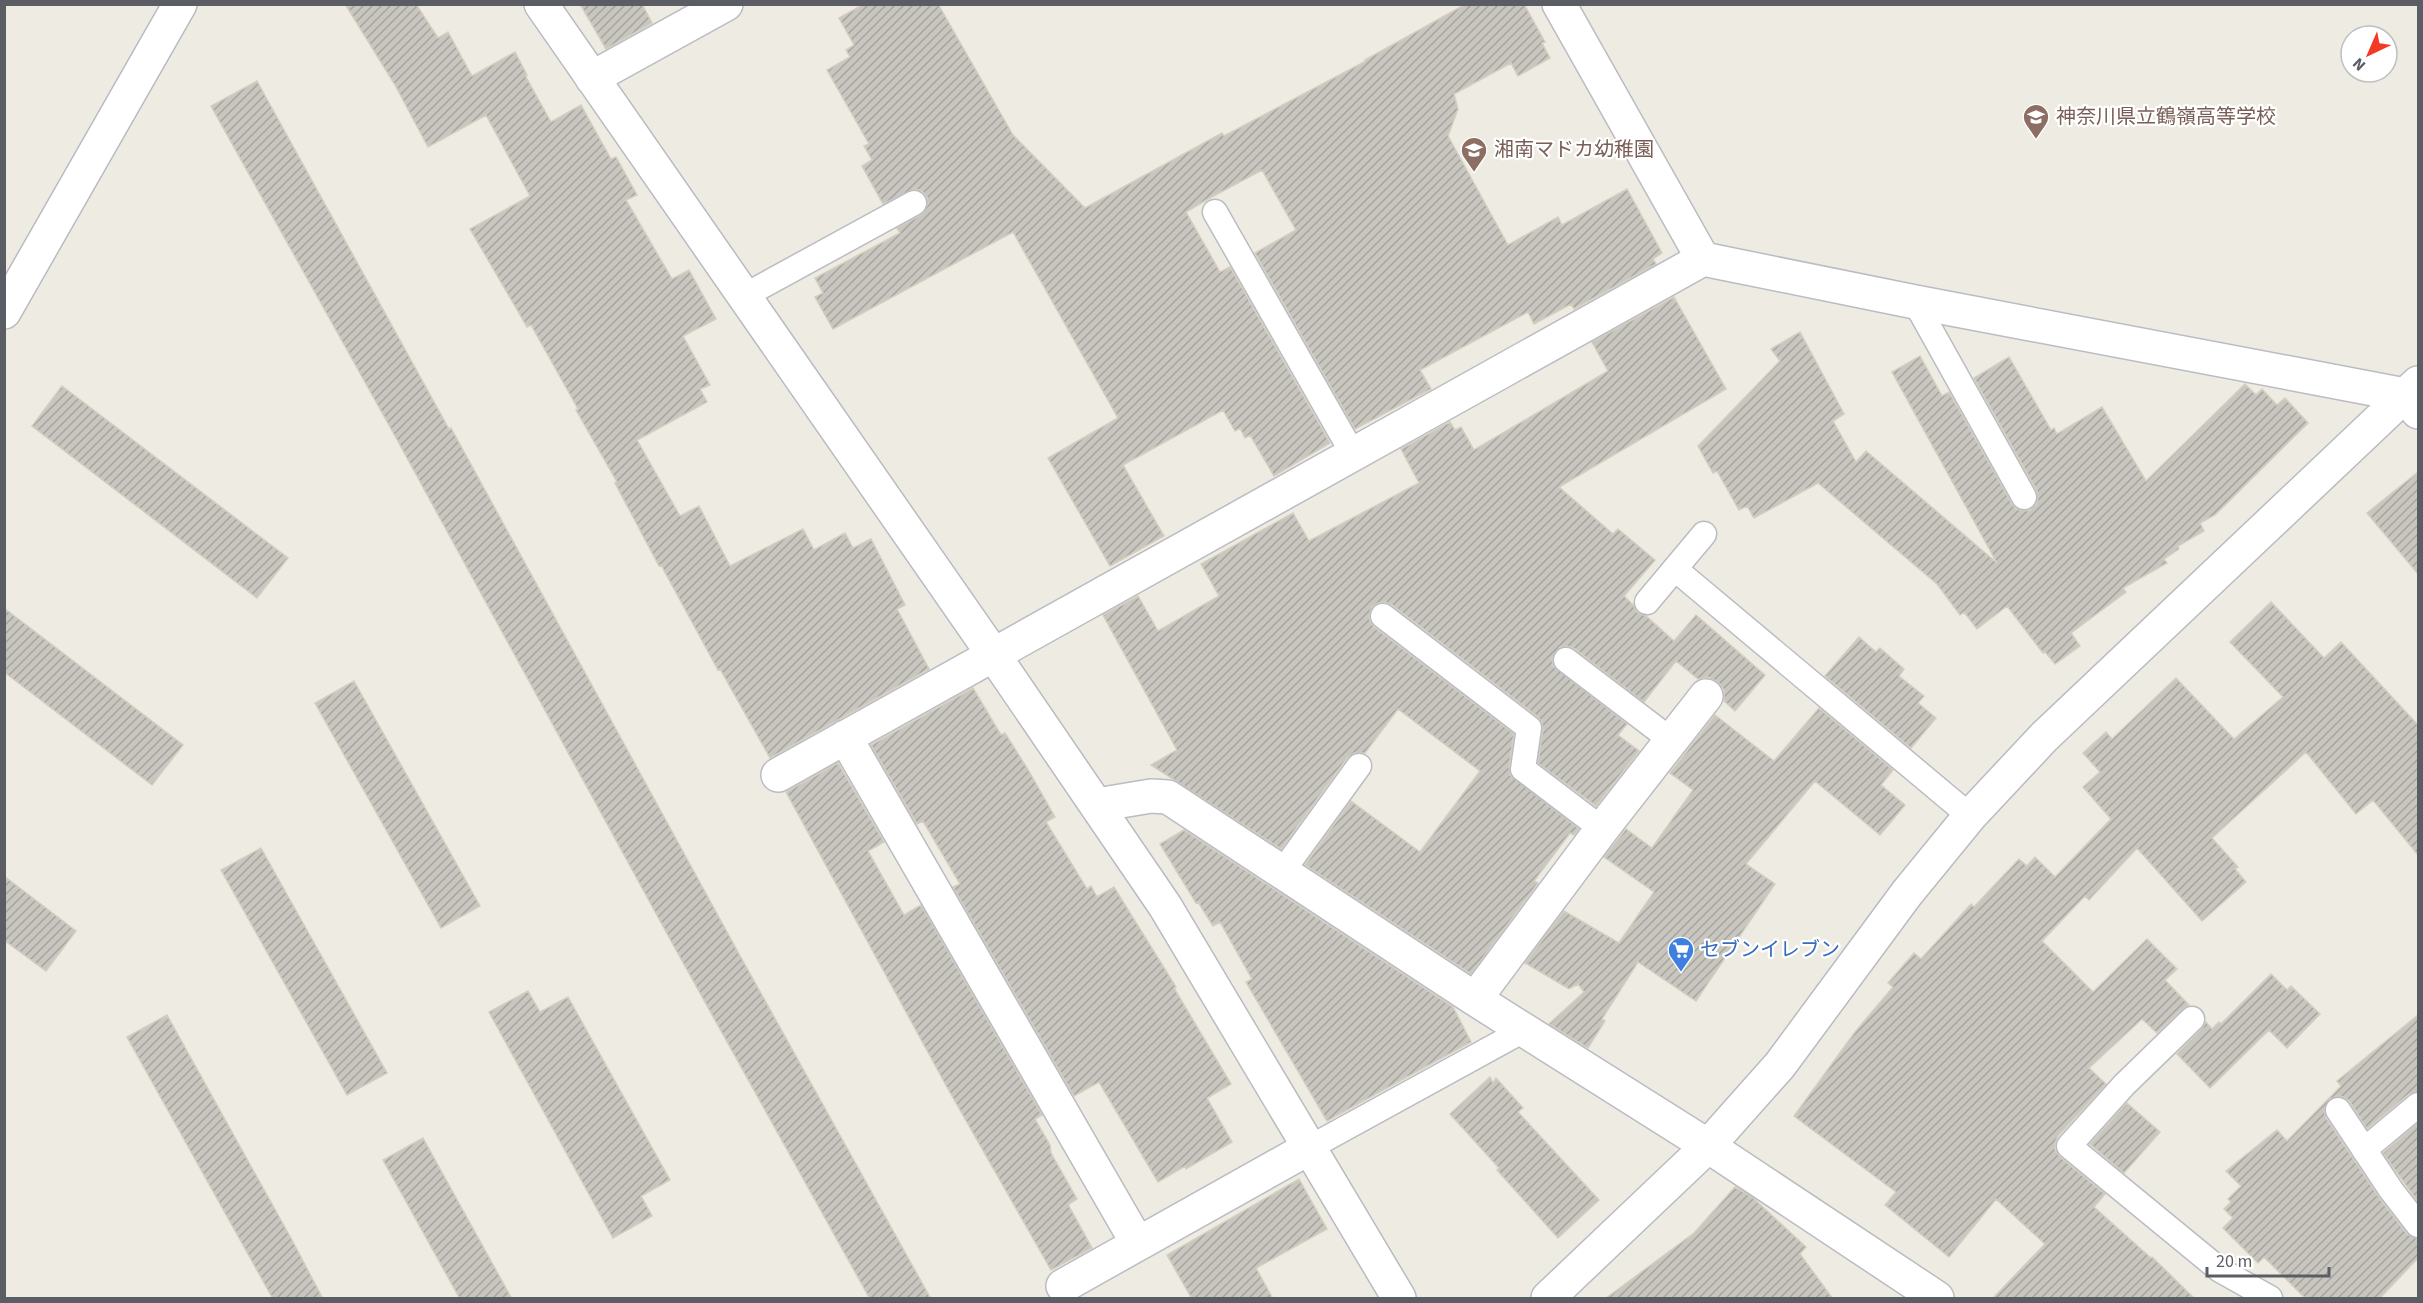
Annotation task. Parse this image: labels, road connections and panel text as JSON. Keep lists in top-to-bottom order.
{
  "places": {
    "school or university": ["神奈川県立鶴嶺高等学校", "湘南マドカ幼稚園"],
    "supermarket": ["セブンイレブン"]
  },
  "scale_bar": "20 m",
  "north": "bottom left"
}
